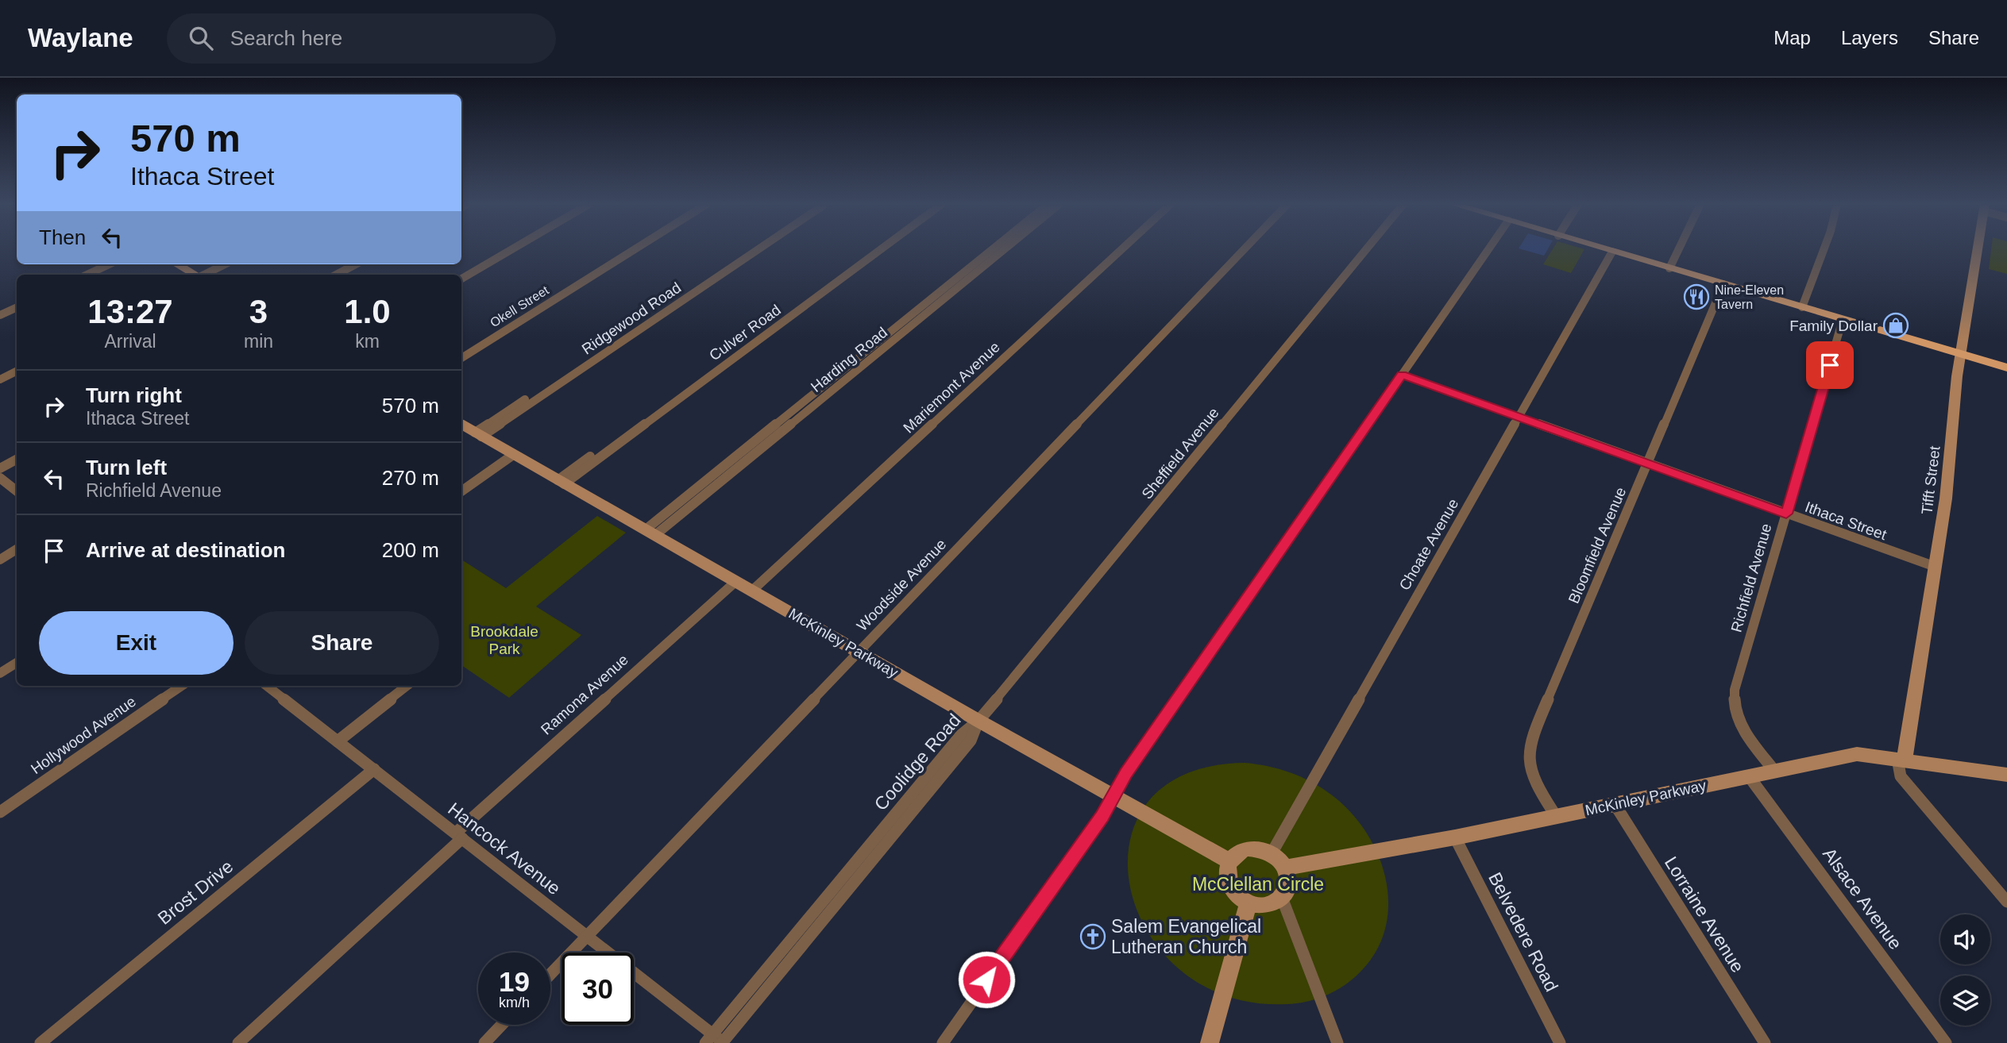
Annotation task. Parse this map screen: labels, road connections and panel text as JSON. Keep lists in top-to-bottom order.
{
  "streets": {
    "street": [
      "Okell Street",
      "Ridgewood Road",
      "Culver Road",
      "Harding Road",
      "Mariemont Avenue",
      "Sheffield Avenue",
      "Tifft Street",
      "Ithaca Street",
      "Choate Avenue",
      "Bloomfield Avenue",
      "Richfield Avenue",
      "Woodside Avenue",
      "McKinley Parkway",
      "Ramona Avenue",
      "Hollywood Avenue",
      "Coolidge Road",
      "Hancock Avenue",
      "Brost Drive",
      "Alsace Avenue",
      "Lorraine Avenue",
      "Belvedere Road"
    ]
  },
  "crossings": [
    ["Ridgewood Road", "McKinley Parkway"],
    ["Culver Road", "McKinley Parkway"],
    ["Harding Road", "McKinley Parkway"],
    ["Mariemont Avenue", "McKinley Parkway"],
    ["Sheffield Avenue", "McKinley Parkway"],
    ["Sheffield Avenue", "Coolidge Road"],
    ["Tifft Street", "Ithaca Street"],
    ["Tifft Street", "McKinley Parkway"],
    ["Ithaca Street", "Choate Avenue"],
    ["Ithaca Street", "Bloomfield Avenue"],
    ["Ithaca Street", "Richfield Avenue"],
    ["Choate Avenue", "McKinley Parkway"],
    ["Bloomfield Avenue", "McKinley Parkway"],
    ["Richfield Avenue", "McKinley Parkway"],
    ["Woodside Avenue", "McKinley Parkway"],
    ["Woodside Avenue", "Hancock Avenue"],
    ["McKinley Parkway", "Ramona Avenue"],
    ["McKinley Parkway", "Coolidge Road"],
    ["McKinley Parkway", "Alsace Avenue"],
    ["McKinley Parkway", "Lorraine Avenue"],
    ["McKinley Parkway", "Belvedere Road"],
    ["Ramona Avenue", "Hancock Avenue"],
    ["Coolidge Road", "Hancock Avenue"],
    ["Hancock Avenue", "Brost Drive"]
  ],
  "parks": ["Brookdale Park", "McClellan Circle"],
  "places": {
    "restaurant": ["Nine-Eleven Tavern"],
    "shop": ["Family Dollar"],
    "church": ["Salem Evangelical Lutheran Church"]
  },
  "page": {
    "header": "Waylane",
    "search": "Search here",
    "nav": ["Map", "Layers", "Share"],
    "turn": ["570 m", "Ithaca Street"],
    "then": "Then",
    "eta": [
      "13:27",
      "Arrival",
      "3",
      "min",
      "1.0",
      "km"
    ],
    "list": [
      {
        "name": "Turn right",
        "note": "Ithaca Street",
        "value": "570 m"
      },
      {
        "name": "Turn left",
        "note": "Richfield Avenue",
        "value": "270 m"
      },
      {
        "name": "Arrive at destination",
        "value": "200 m"
      }
    ],
    "buttons": ["Exit", "Share"],
    "speed": "19 km/h",
    "limit": "30"
  }
}
